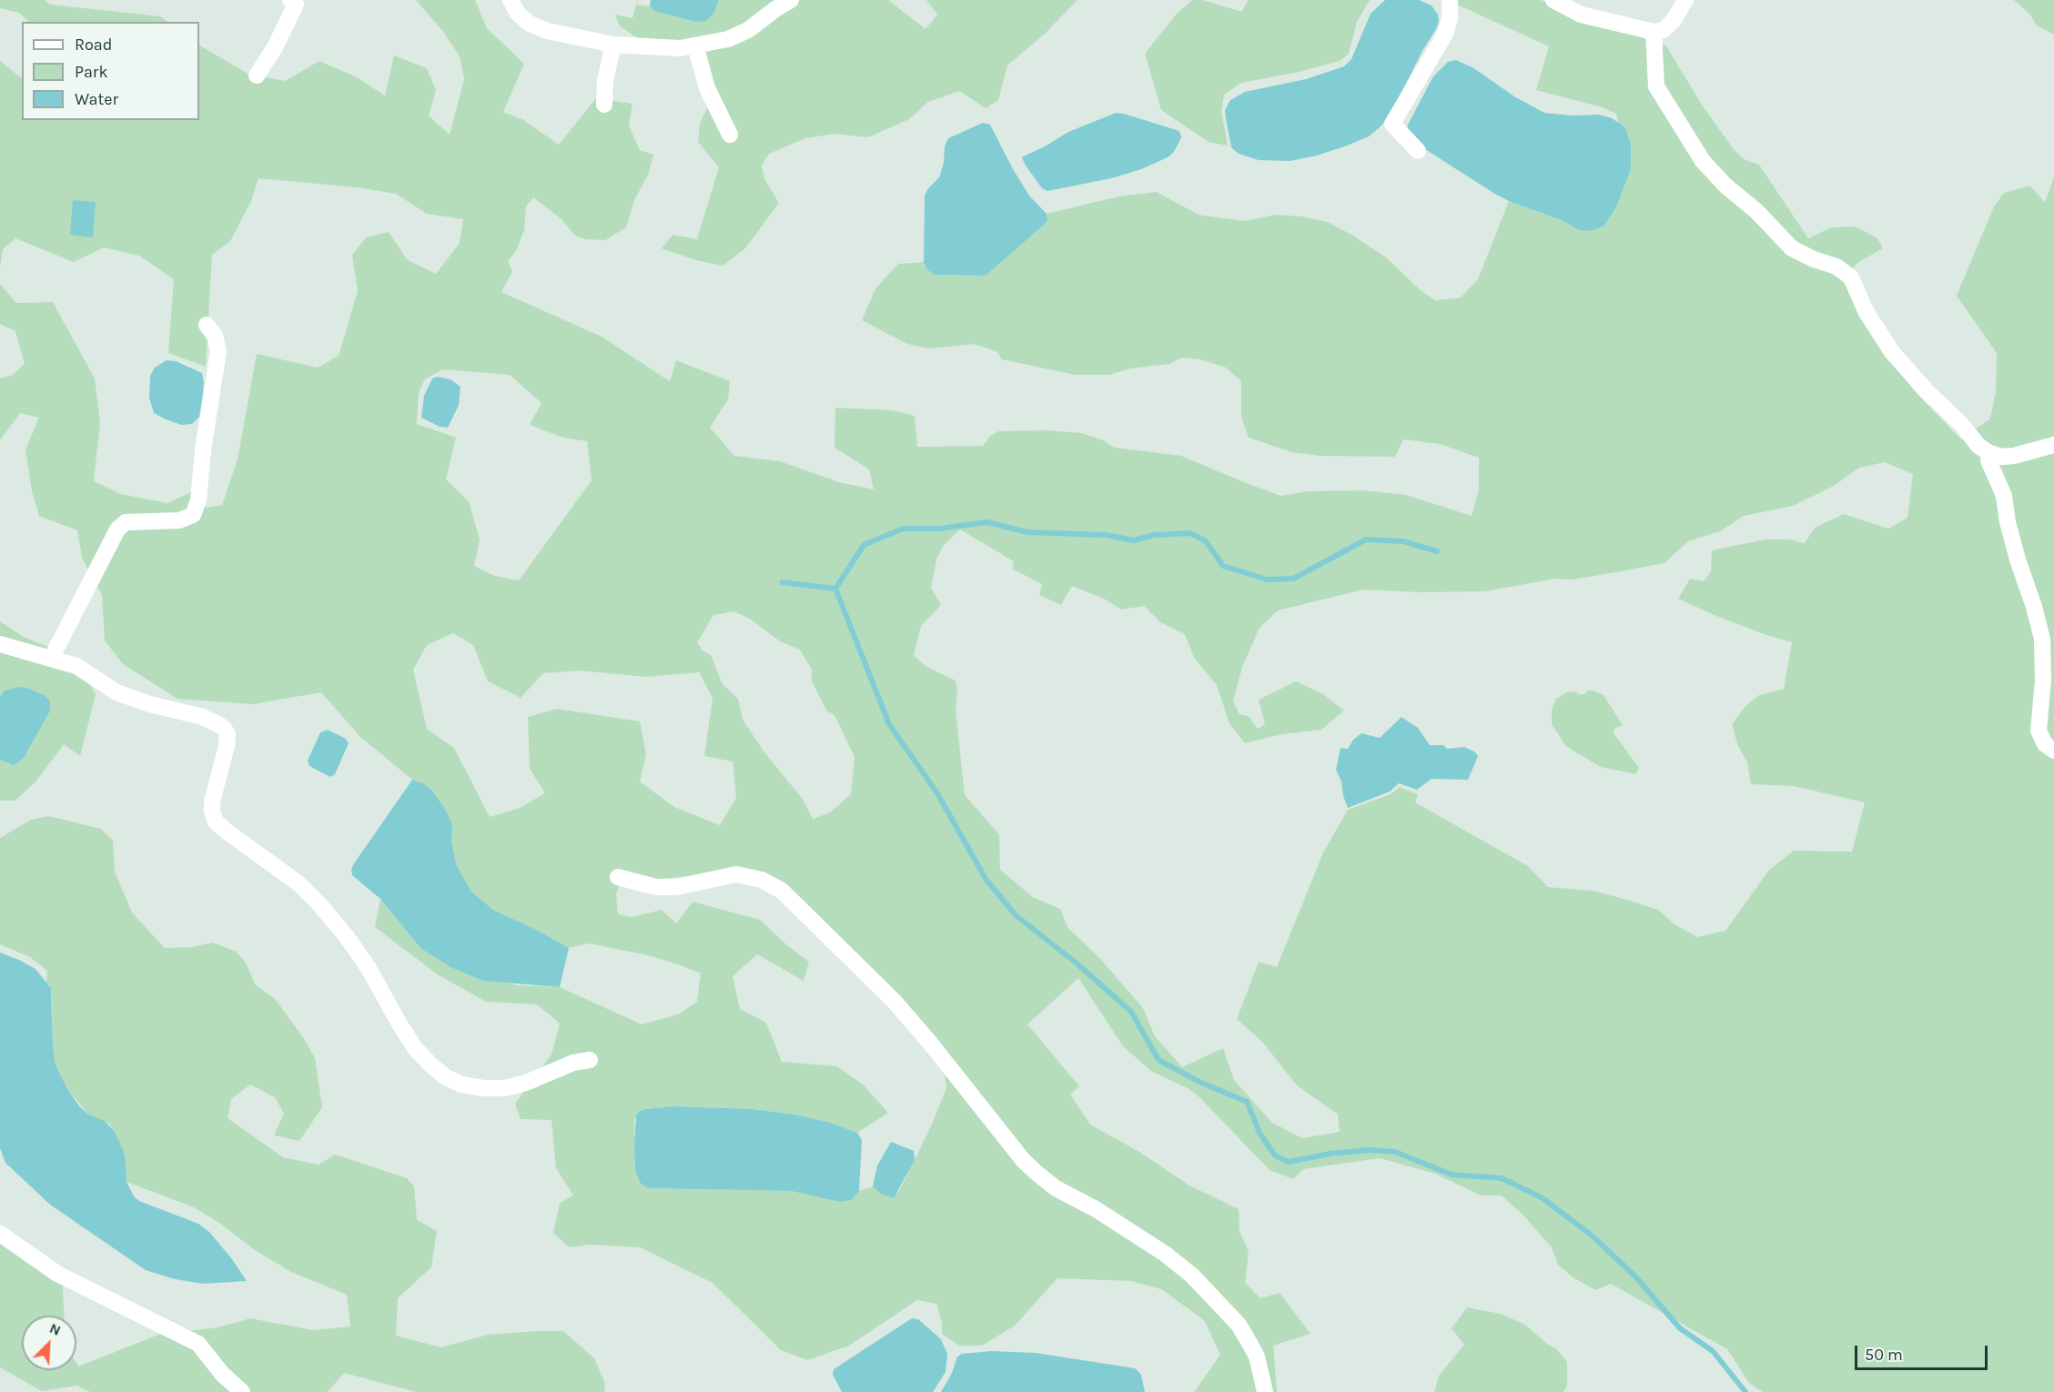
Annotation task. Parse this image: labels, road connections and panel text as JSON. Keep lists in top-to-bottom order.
{
  "legend": ["Road", "Park", "Water"],
  "scale_bar": "50 m",
  "north": "top right"
}
